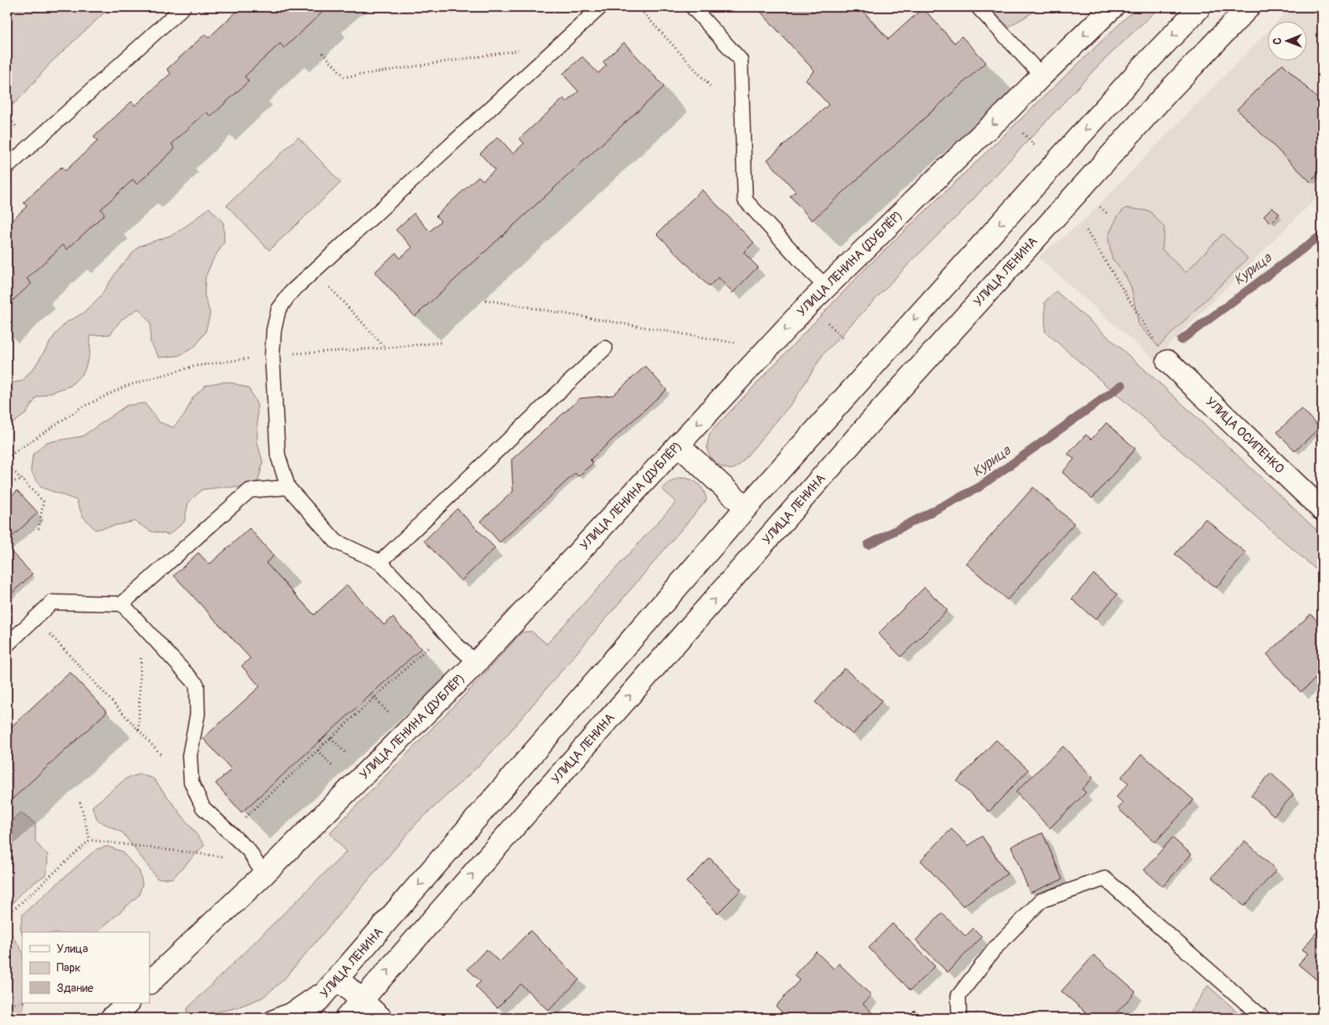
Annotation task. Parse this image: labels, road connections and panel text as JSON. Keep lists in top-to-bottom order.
{
  "streets": {
    "main road": ["УЛИЦА ЛЕНИНА (ДУБЛЁР)", "УЛИЦА ЛЕНИНА", "УЛИЦА ОСИПЕНКО"]
  },
  "one_way": ["УЛИЦА ЛЕНИНА (ДУБЛЁР)"],
  "water": ["Курица"],
  "legend": ["Улица", "Парк", "Здание"],
  "north": "left"
}
